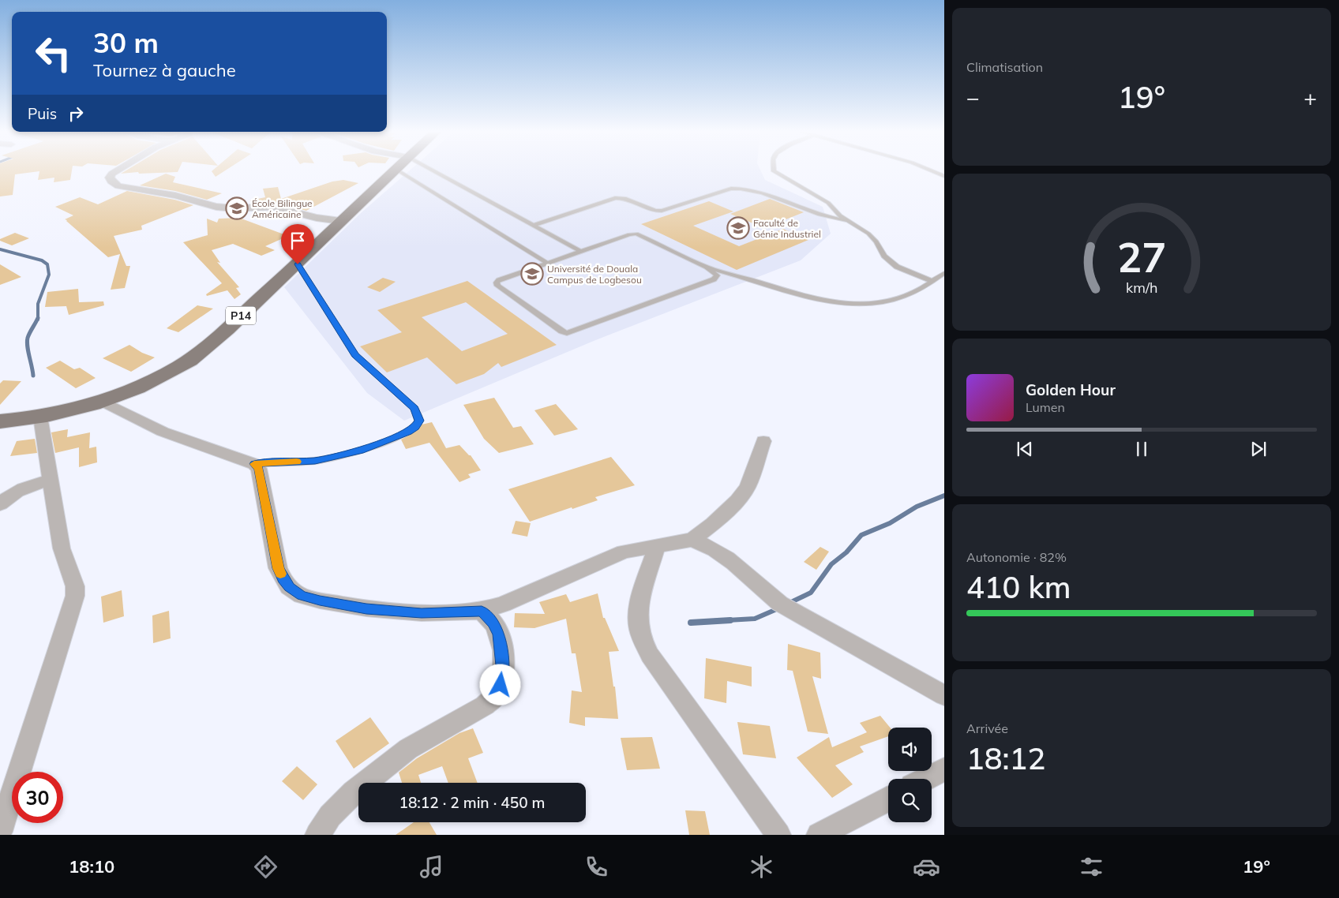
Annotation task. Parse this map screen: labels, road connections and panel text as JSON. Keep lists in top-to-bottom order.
{
  "streets": {
    "main road": ["P14"]
  },
  "places": {
    "school or university": ["École Bilingue Américaine", "Faculté de Génie Industriel", "Université de Douala Campus de Logbesou"]
  },
  "page": {
    "tile": [
      "Climatisation",
      ["Autonomie · 82%", "410 km"],
      ["Arrivée", "18:12"]
    ],
    "turn": ["30 m", "Tournez à gauche"],
    "heat": ["−", "19°", "+"],
    "then": "Puis",
    "song": ["Golden Hour", "Lumen"],
    "limit": "30",
    "trip": "18:12 · 2 min · 450 m",
    "tabs": ["18:10", "19°"],
    "gauge": ["27", "km/h"]
  }
}
